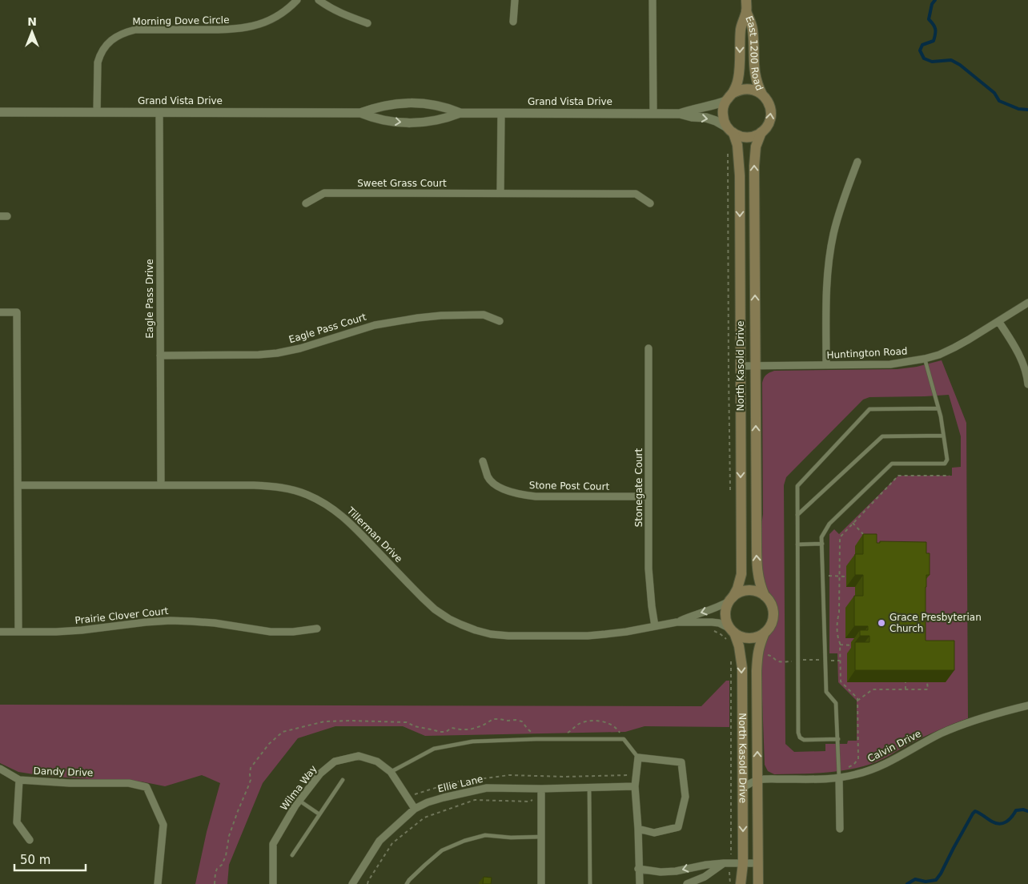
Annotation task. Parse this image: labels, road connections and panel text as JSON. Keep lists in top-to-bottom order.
{
  "streets": {
    "main road": ["East 1200 Road", "North Kasold Drive"],
    "street": [
      "Morning Dove Circle",
      "Grand Vista Drive",
      "Sweet Grass Court",
      "Eagle Pass Drive",
      "Eagle Pass Court",
      "Huntington Road",
      "Stone Post Court",
      "Stonegate Court",
      "Tillerman Drive",
      "Prairie Clover Court",
      "Calvin Drive",
      "Dandy Drive",
      "Ellie Lane",
      "Wilma Way"
    ]
  },
  "crossings": [
    ["Morning Dove Circle", "Grand Vista Drive"],
    ["East 1200 Road", "Grand Vista Drive"],
    ["East 1200 Road", "North Kasold Drive"],
    ["Grand Vista Drive", "Eagle Pass Drive"],
    ["Grand Vista Drive", "North Kasold Drive"],
    ["Eagle Pass Drive", "Eagle Pass Court"],
    ["Eagle Pass Drive", "Tillerman Drive"],
    ["Huntington Road", "North Kasold Drive"],
    ["North Kasold Drive", "Tillerman Drive"],
    ["North Kasold Drive", "Calvin Drive"],
    ["Stone Post Court", "Stonegate Court"],
    ["Stonegate Court", "Tillerman Drive"],
    ["Ellie Lane", "Wilma Way"]
  ],
  "places": ["Grace Presbyterian Church"],
  "scale_bar": "50 m",
  "north": "top"
}
